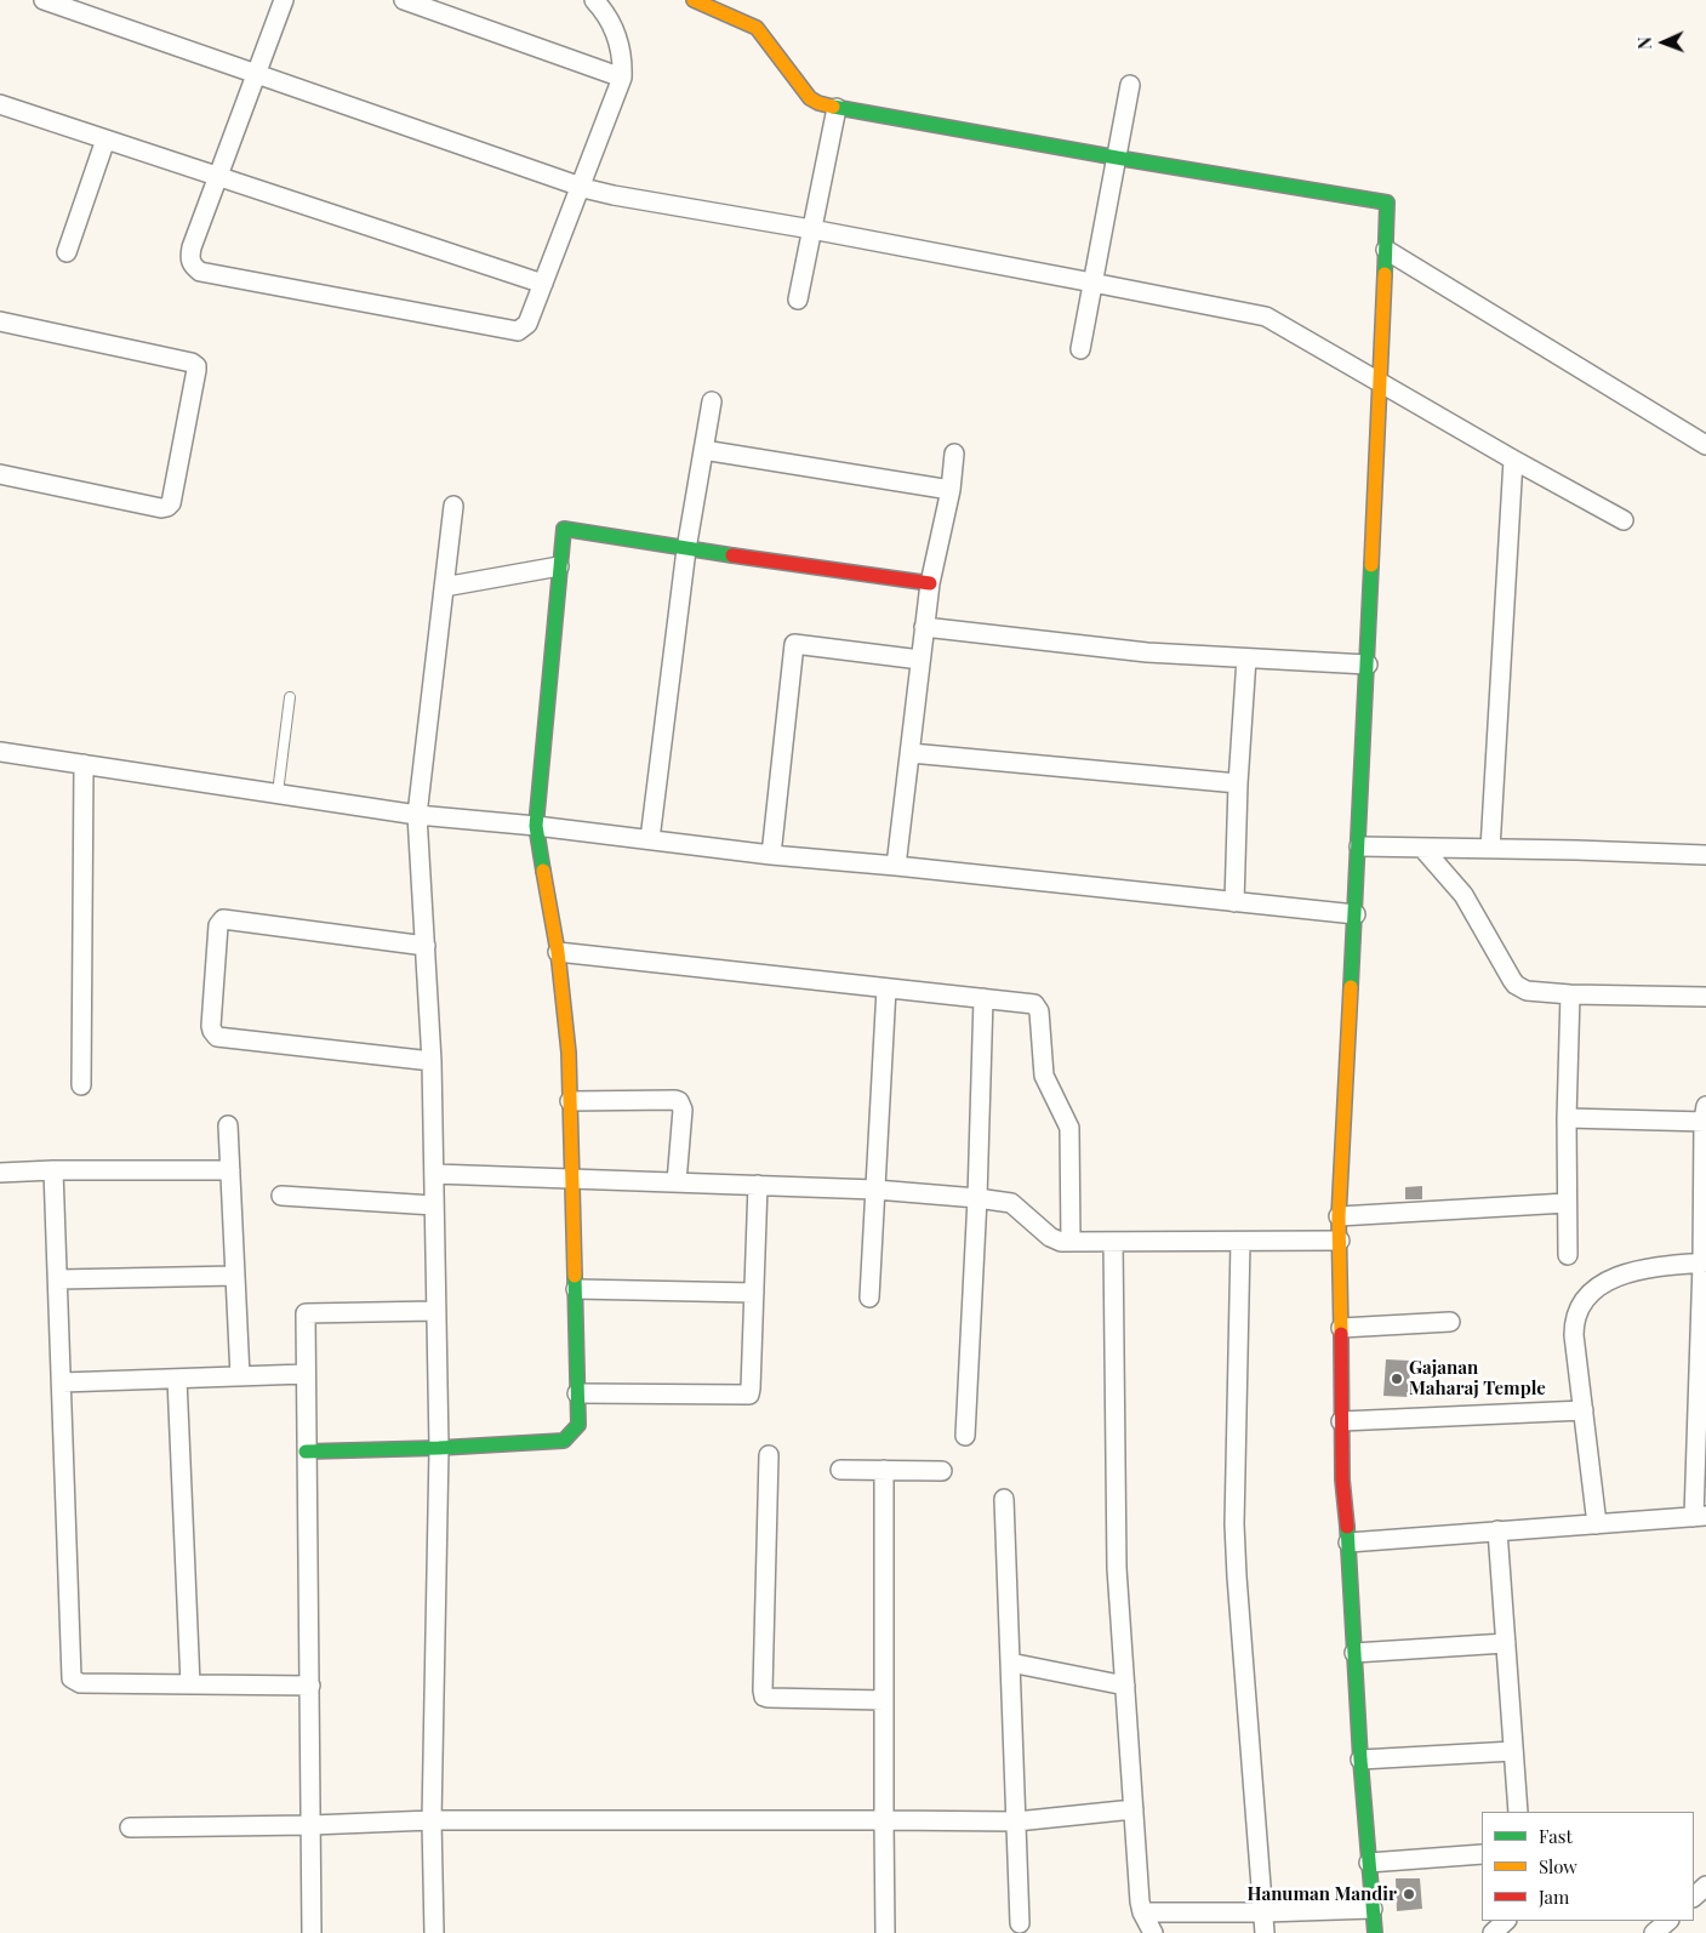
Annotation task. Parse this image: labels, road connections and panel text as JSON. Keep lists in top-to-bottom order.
{
  "places": ["Gajanan Maharaj Temple", "Hanuman Mandir"],
  "legend": ["Fast", "Slow", "Jam"],
  "north": "left"
}
